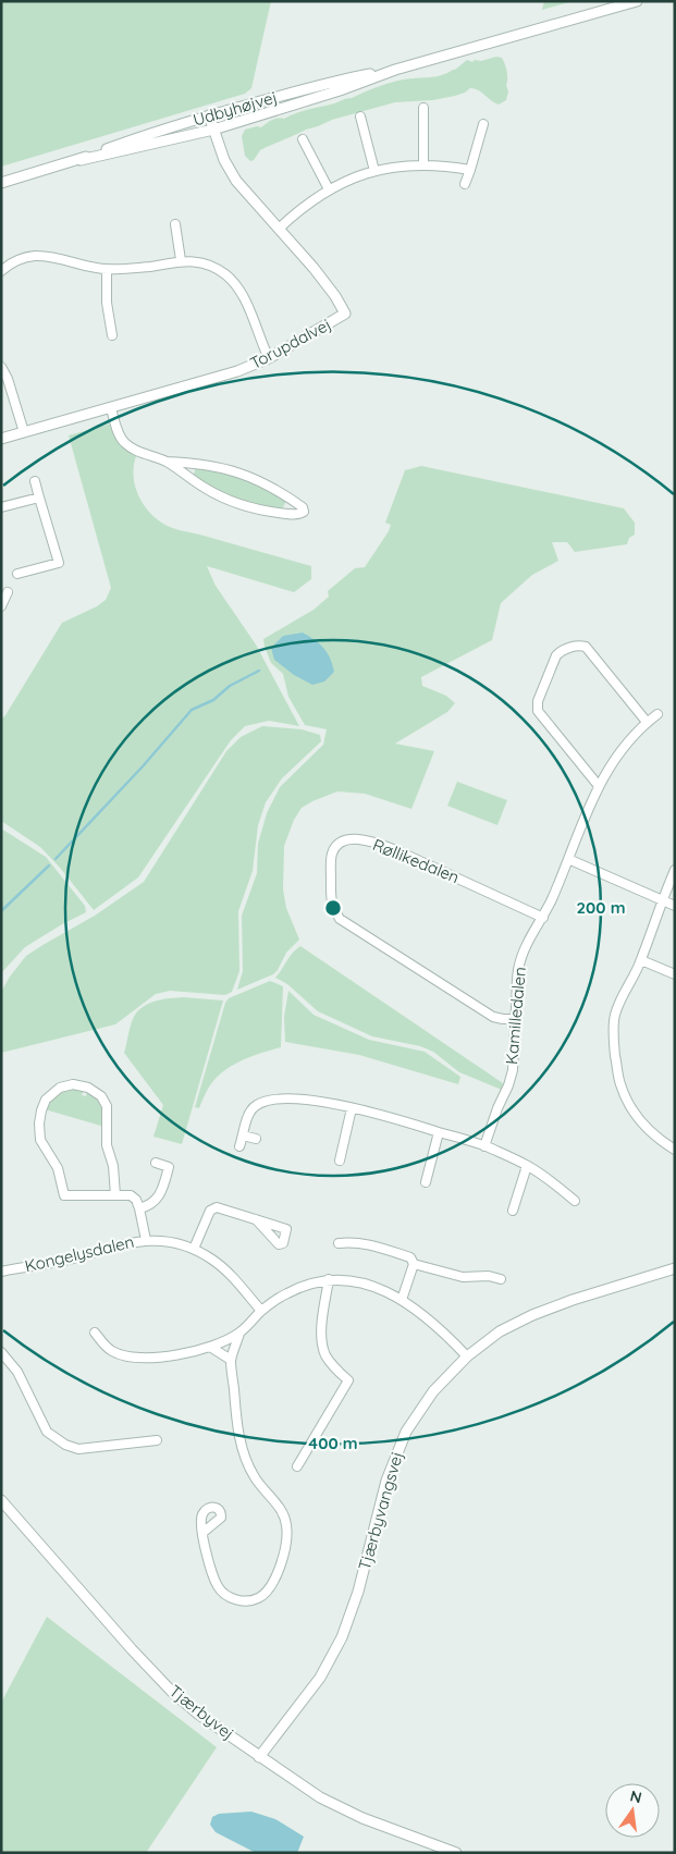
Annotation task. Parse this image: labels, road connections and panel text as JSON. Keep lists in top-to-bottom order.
{
  "streets": {
    "street": [
      "Udbyhøjvej",
      "Torupdalvej",
      "Røllikedalen",
      "Kamilledalen",
      "Kongelysdalen",
      "Tjærbyvangsvej",
      "Tjærbyvej"
    ]
  },
  "crossings": [
    ["Udbyhøjvej", "Torupdalvej"],
    ["Røllikedalen", "Kamilledalen"],
    ["Tjærbyvangsvej", "Tjærbyvej"]
  ],
  "north": "top",
  "rings": ["200 m", "400 m"]
}
